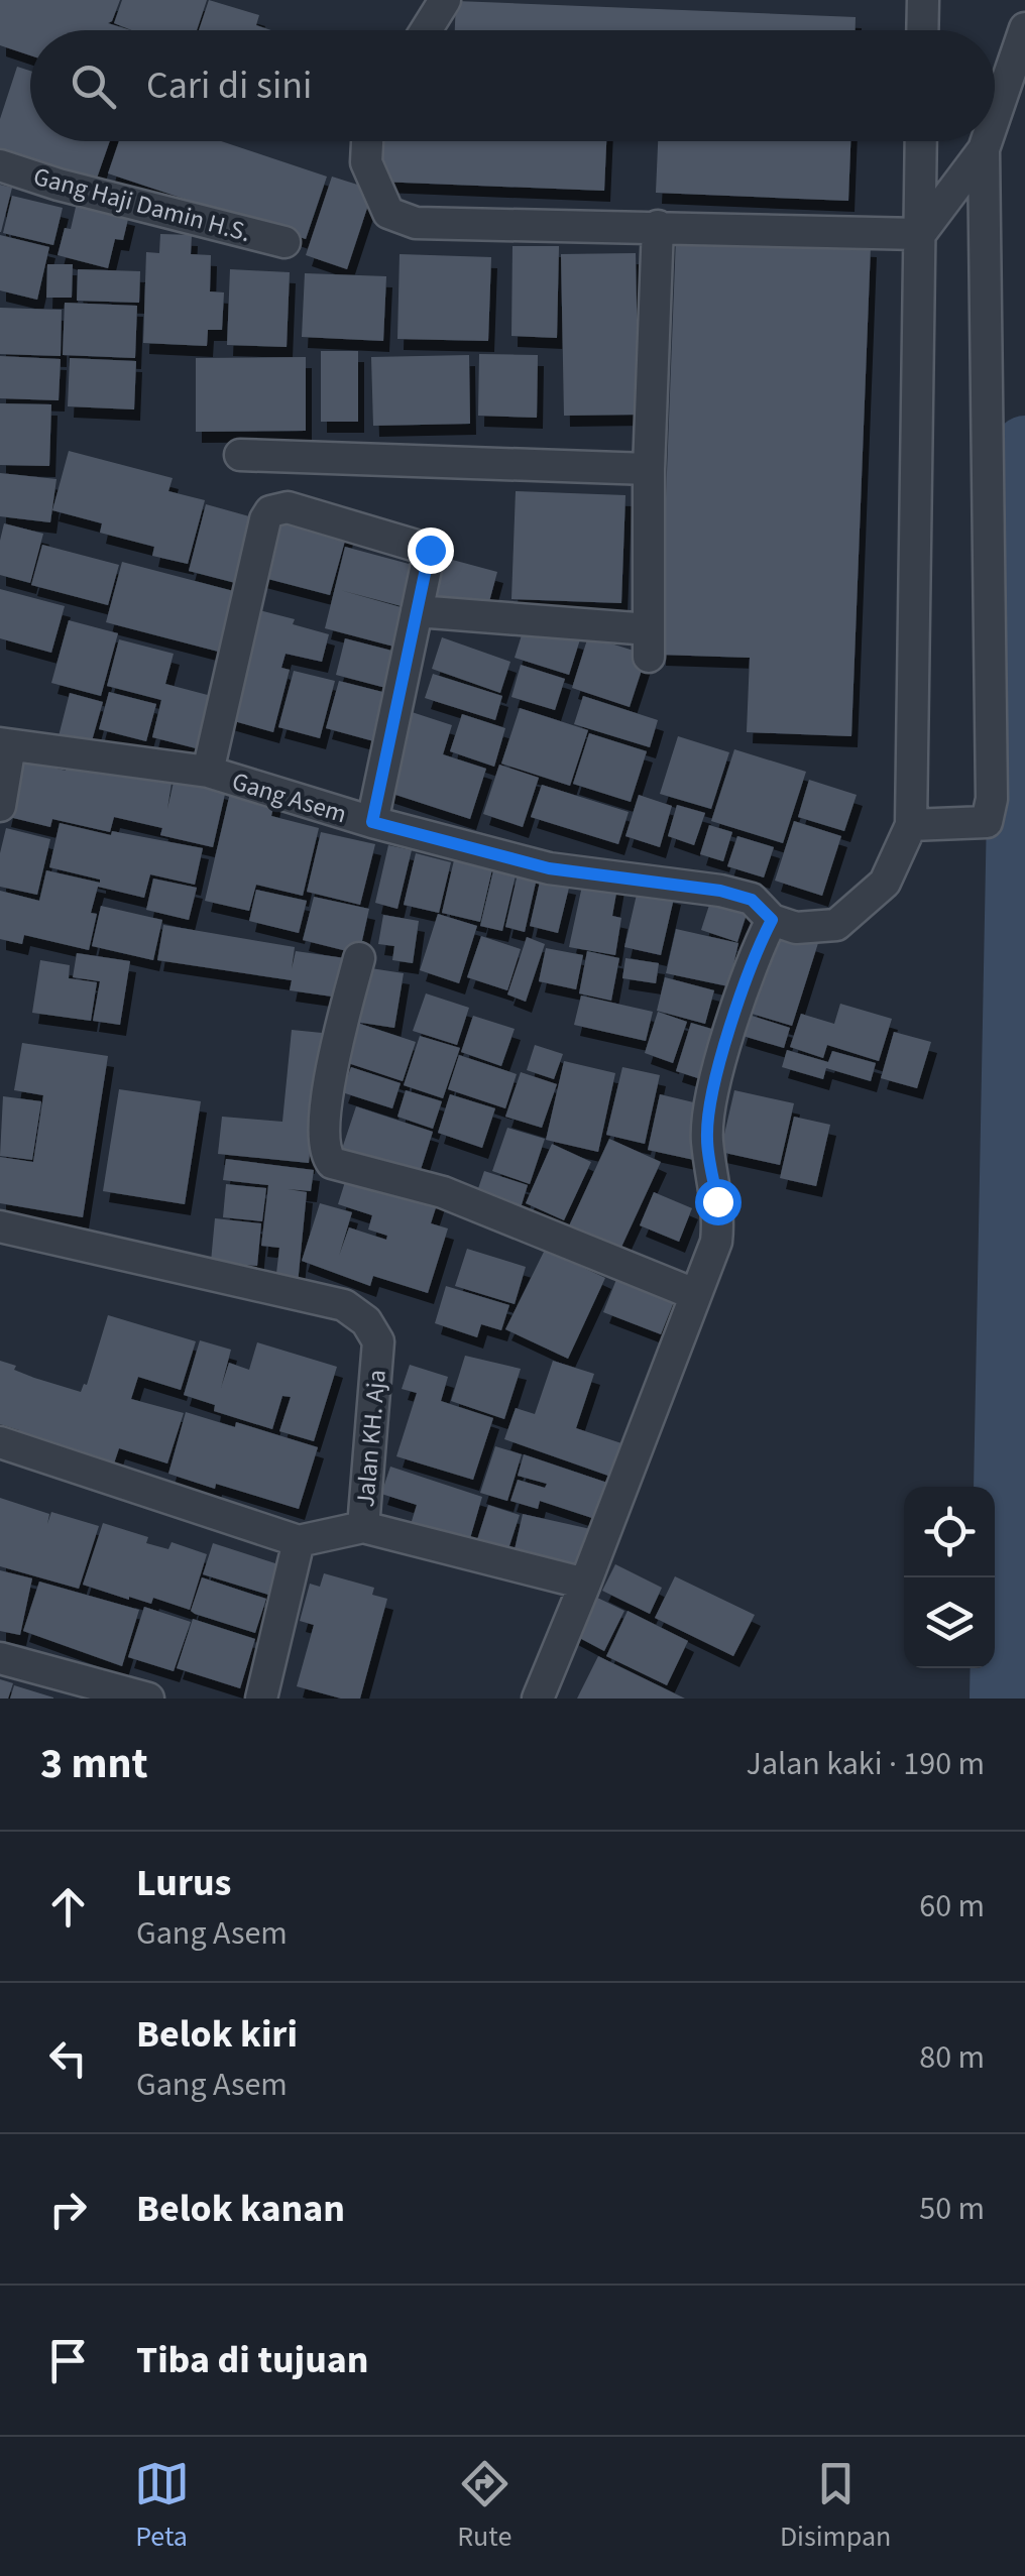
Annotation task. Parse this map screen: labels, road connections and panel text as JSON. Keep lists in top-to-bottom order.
{
  "streets": {
    "street": ["Gang Haji Damin H.S.", "Gang Asem", "Jalan KH. Aja"]
  },
  "page": {
    "search": "Cari di sini",
    "heading": ["3 mnt", "Jalan kaki · 190 m"],
    "list": [
      ["Lurus", "Gang Asem", "60 m"],
      ["Belok kiri", "Gang Asem", "80 m"],
      ["Belok kanan", "50 m"],
      "Tiba di tujuan"
    ],
    "nav": ["Peta", "Rute", "Disimpan"]
  }
}
